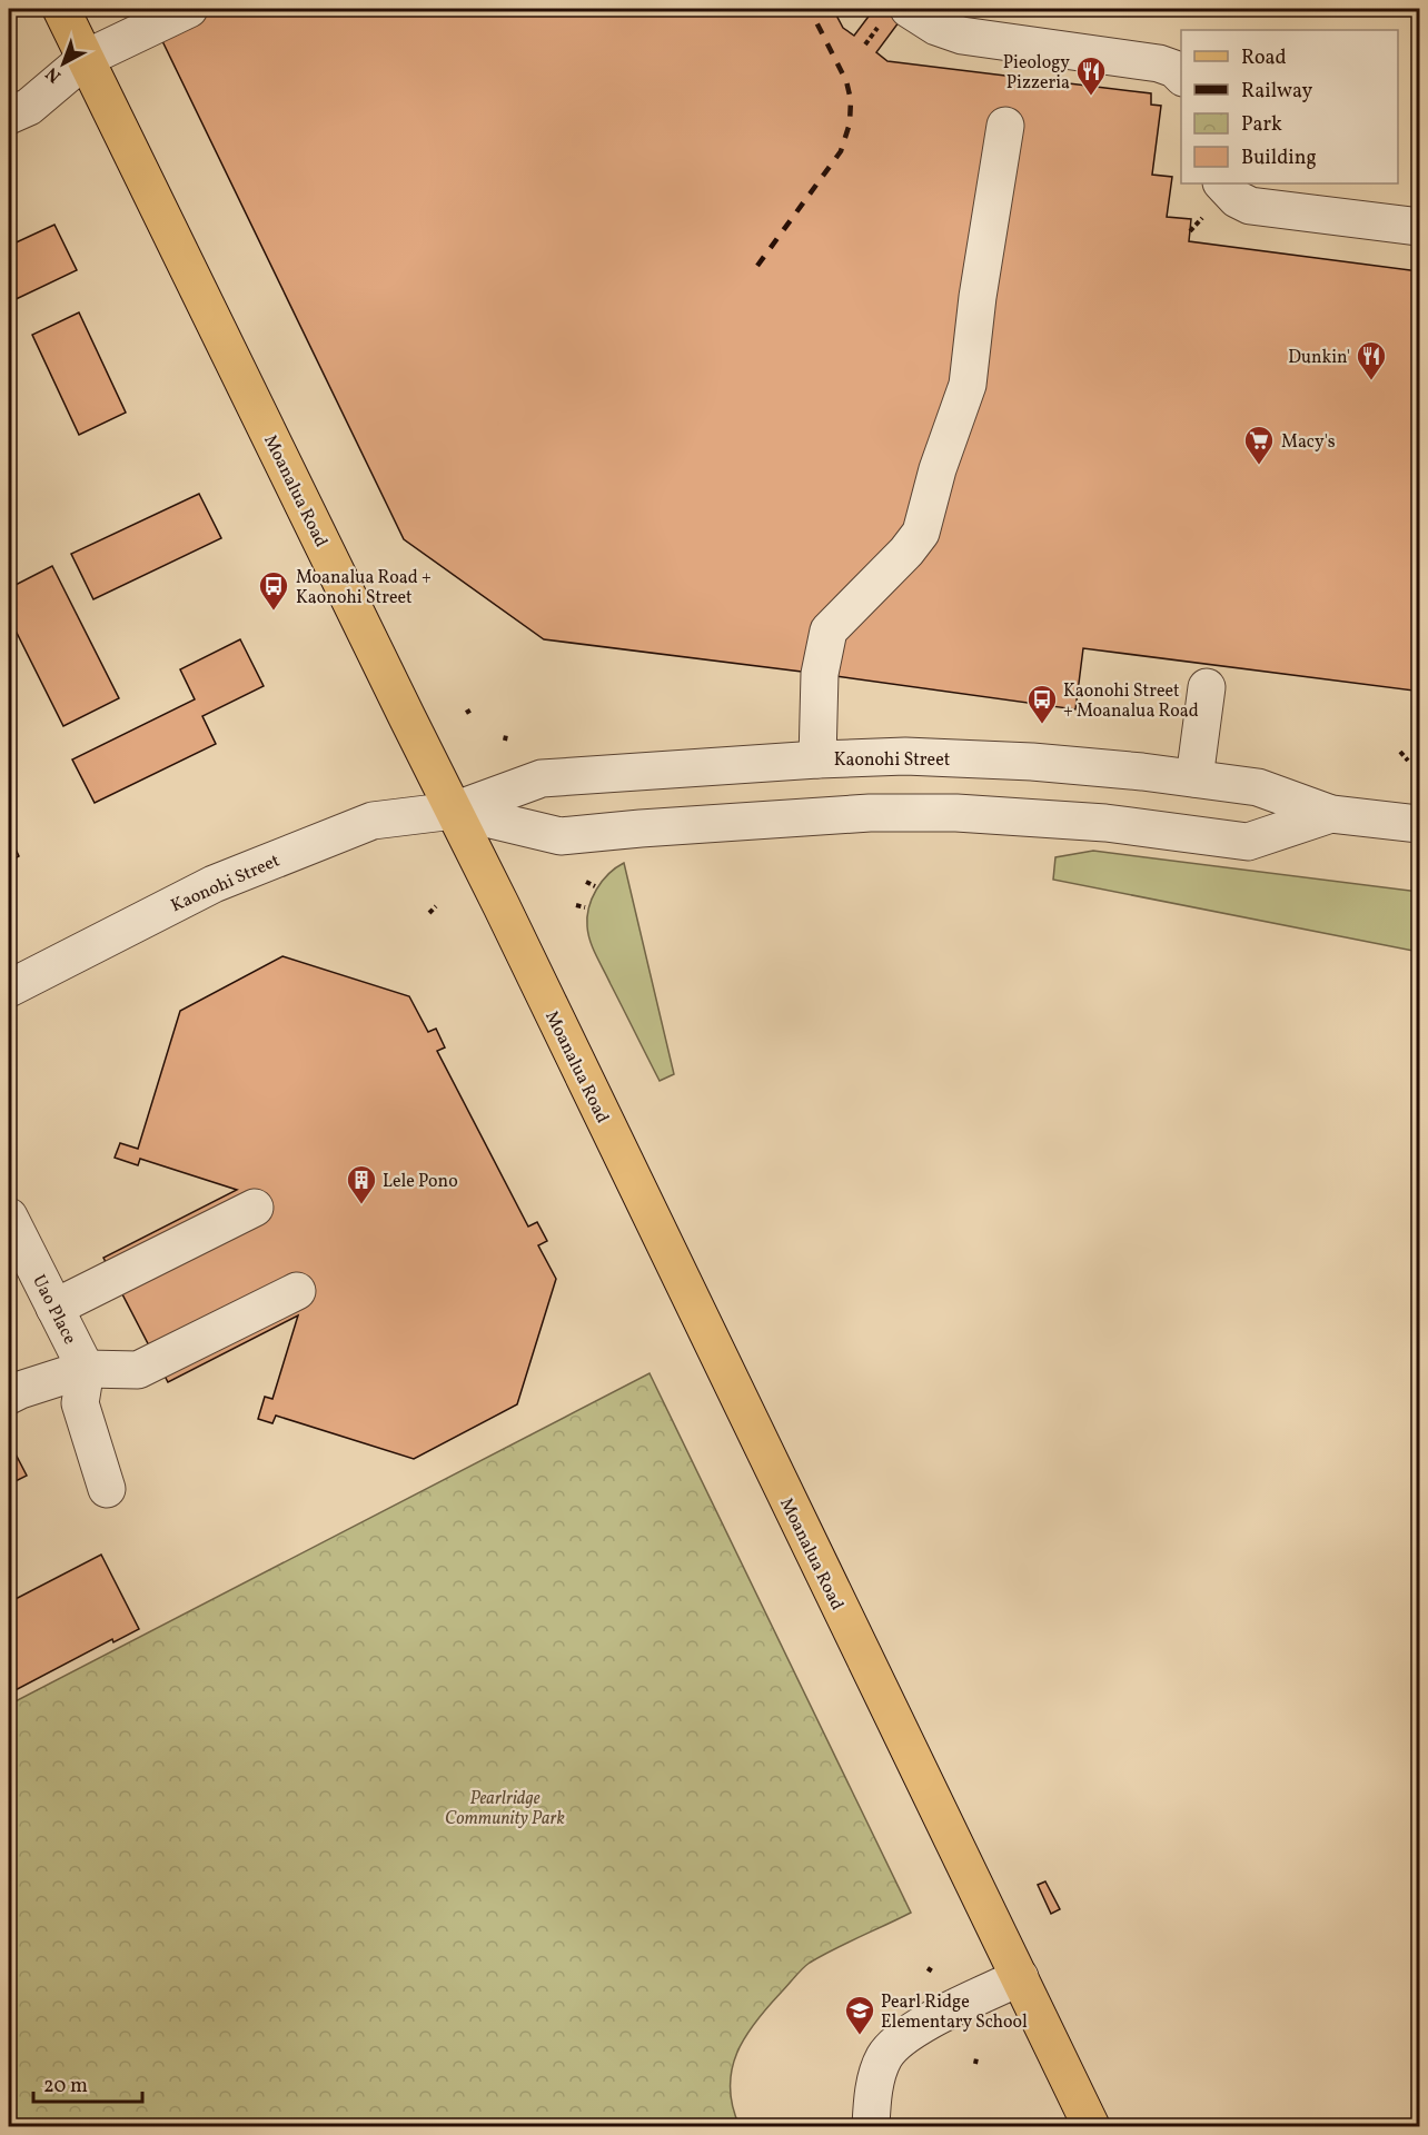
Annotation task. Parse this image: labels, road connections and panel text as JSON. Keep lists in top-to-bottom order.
{
  "streets": {
    "main road": ["Moanalua Road"],
    "street": ["Kaonohi Street", "Uao Place"]
  },
  "crossings": [
    ["Moanalua Road", "Kaonohi Street"]
  ],
  "parks": ["Pearlridge Community Park"],
  "places": {
    "restaurant": ["Pieology Pizzeria", "Dunkin'"],
    "supermarket": ["Macy's"],
    "bus stop": ["Moanalua Road + Kaonohi Street", "Kaonohi Street + Moanalua Road"],
    "building": ["Lele Pono"],
    "school or university": ["Pearl Ridge Elementary School"]
  },
  "legend": [
    "Road",
    "Railway",
    "Park",
    "Building"
  ],
  "scale_bar": "20 m",
  "north": "bottom left"
}
